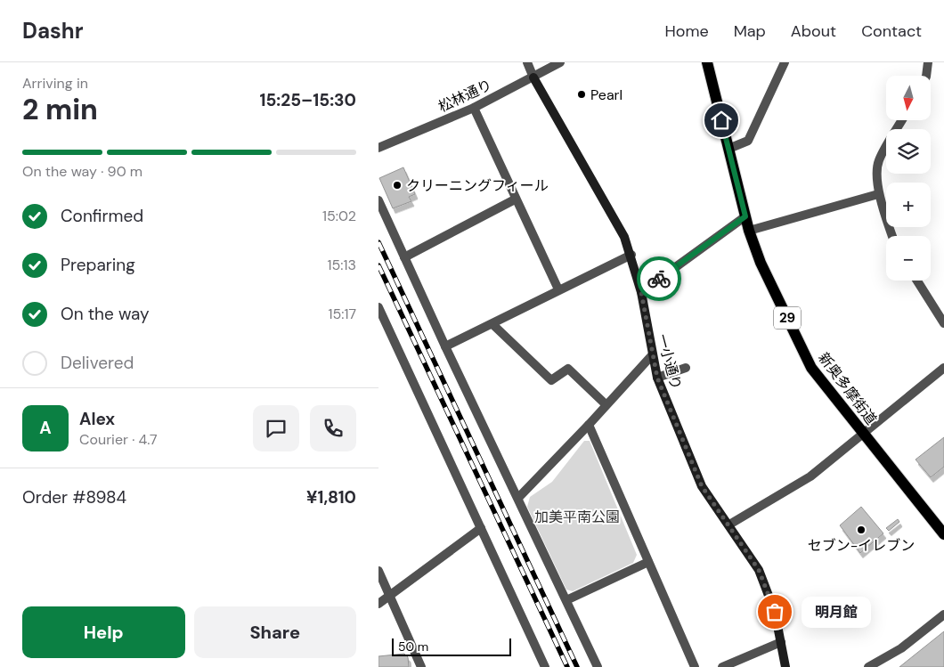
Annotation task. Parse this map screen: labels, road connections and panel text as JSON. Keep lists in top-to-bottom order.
{
  "streets": {
    "main road": ["29", "新奥多摩街道"],
    "street": ["松林通り", "一小通り"]
  },
  "crossings": [
    ["松林通り", "一小通り"]
  ],
  "parks": ["加美平南公園"],
  "places": [
    "Pearl",
    "クリーニングフィール",
    "セブン-イレブン",
    "明月館"
  ],
  "scale_bar": "50 m",
  "north": "bottom",
  "page": {
    "header": "Dashr",
    "nav": [
      "Home",
      "Map",
      "About",
      "Contact"
    ],
    "heading": ["2 min", "Arriving in", "15:25–15:30"],
    "panel": [
      "Alex",
      "Courier · 4.7",
      "Order #8984",
      "¥1,810"
    ],
    "map_buttons": ["+", "−"],
    "bar": "On the way · 90 m",
    "list": [
      ["Confirmed", "15:02"],
      ["Preparing", "15:13"],
      ["On the way", "15:17"],
      "Delivered"
    ],
    "round": "A",
    "bubble": "明月館",
    "buttons": ["Help", "Share"],
    "scale": "50 m"
  }
}
